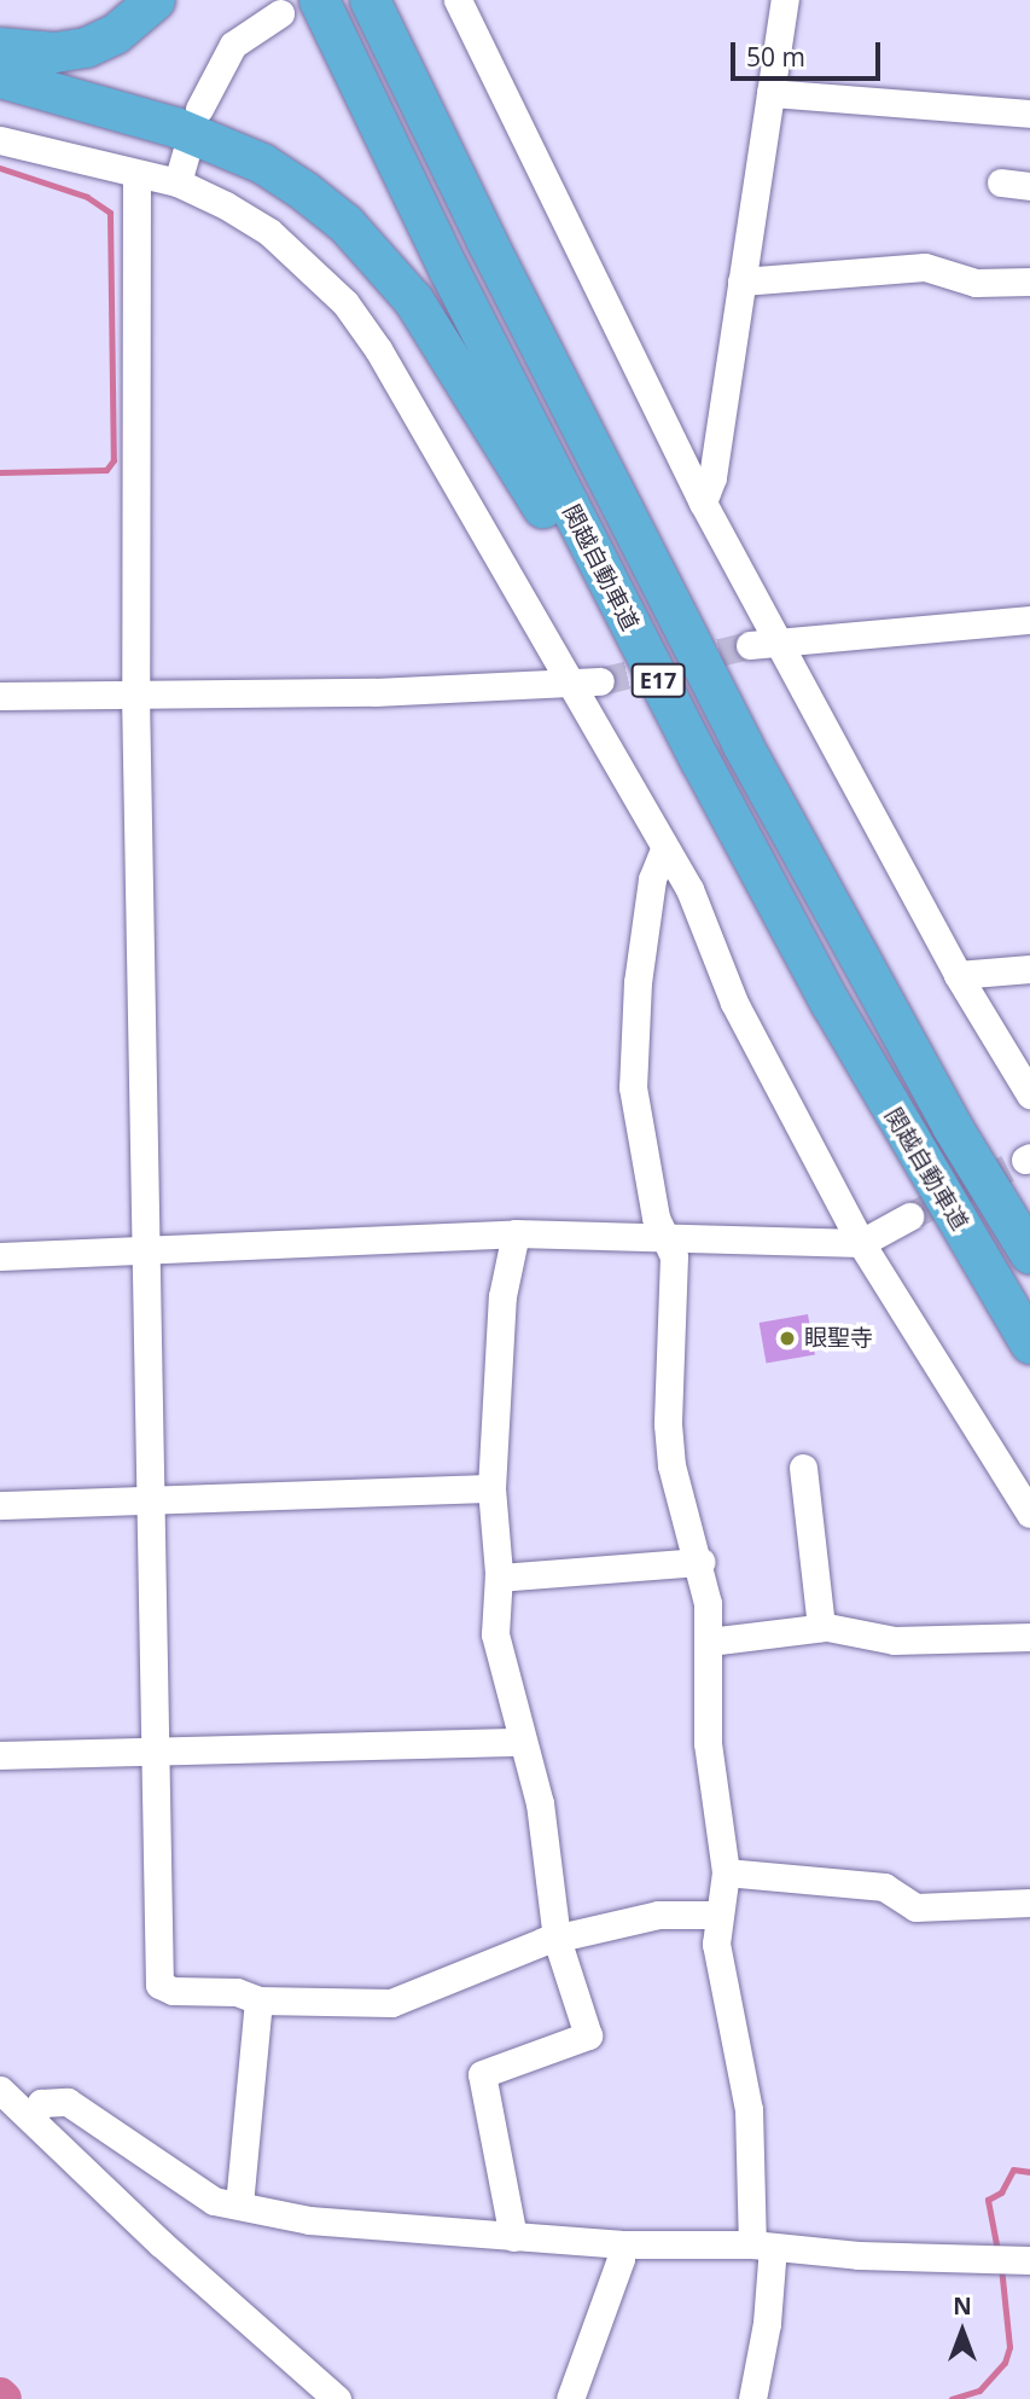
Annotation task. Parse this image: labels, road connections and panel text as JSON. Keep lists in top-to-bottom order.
{
  "streets": {
    "highway": ["関越自動車道", "E17"]
  },
  "places": ["眼聖寺"],
  "scale_bar": "50 m",
  "north": "top"
}
